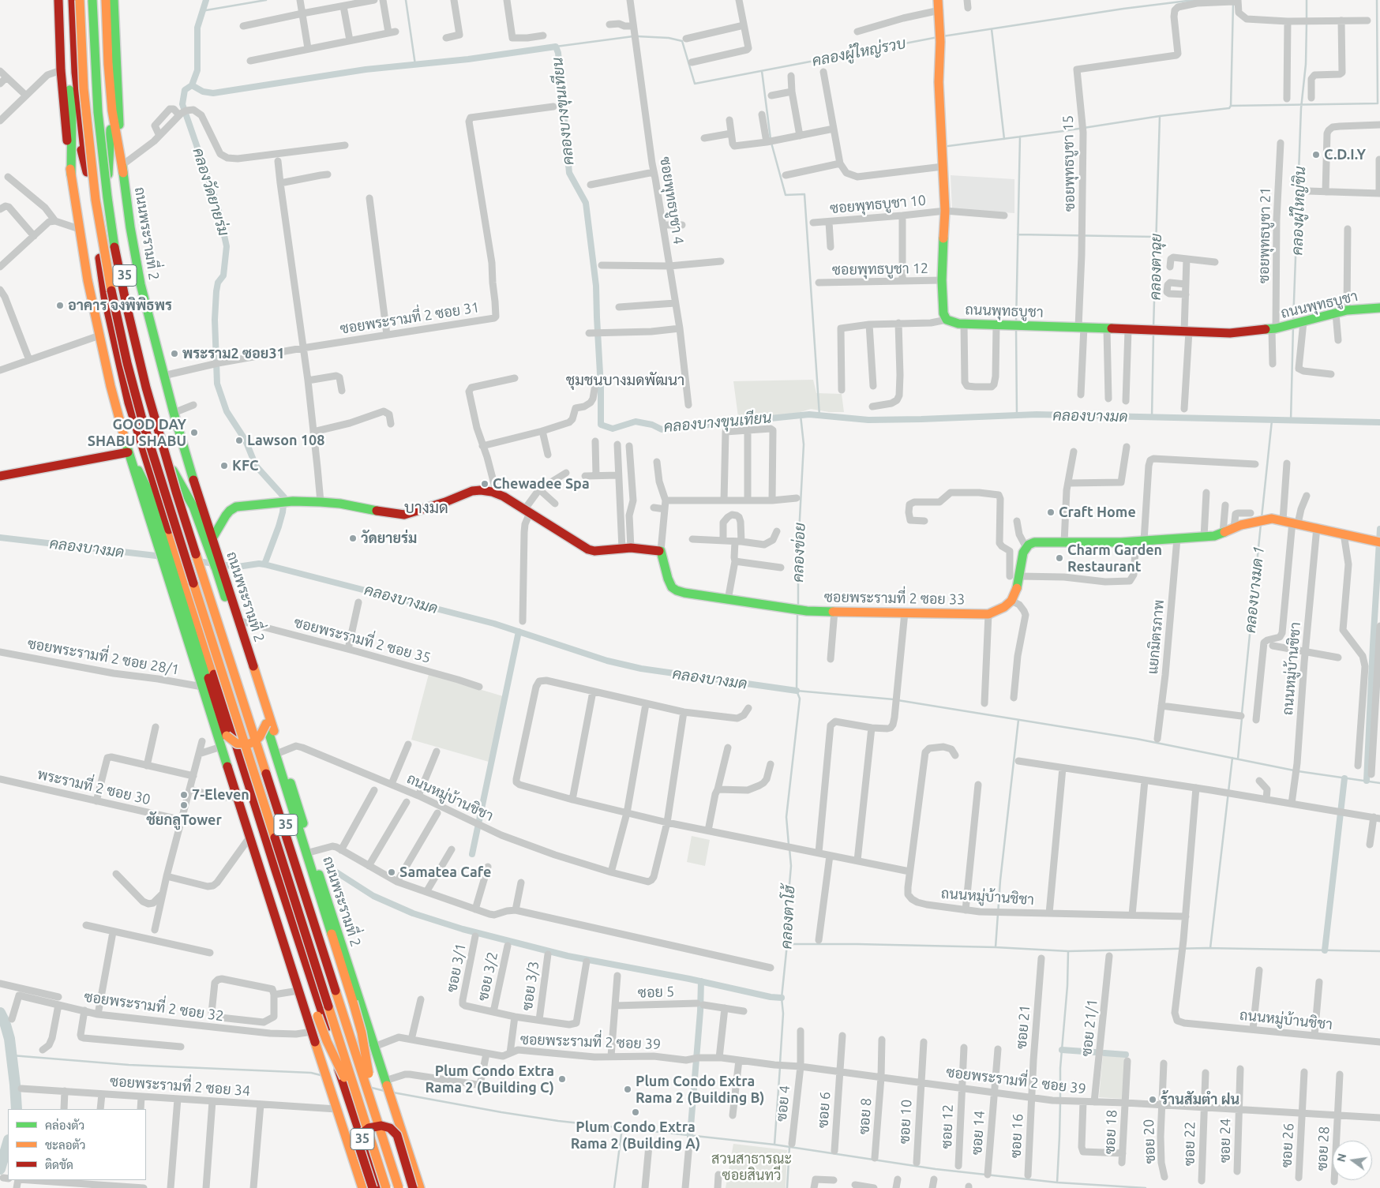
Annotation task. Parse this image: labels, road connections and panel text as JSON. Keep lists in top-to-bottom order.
{
  "streets": {
    "main road": [
      "ถนนพระรามที่ 2",
      "35",
      "ถนนพุทธบูชา",
      "ซอยพระรามที่ 2 ซอย 33"
    ],
    "street": [
      "ซอยพุทธบูชา 15",
      "ซอยพุทธบูชา 4",
      "ซอยพุทธบูชา 10",
      "ซอยพุทธบูชา 21",
      "ซอยพุทธบูชา 12",
      "ซอยพระรามที่ 2 ซอย 31",
      "แยกมิตรภาพ",
      "ซอยพระรามที่ 2 ซอย 35",
      "ซอยพระรามที่ 2 ซอย 28/1",
      "ถนนหมู่บ้านชิชา",
      "พระรามที่ 2 ซอย 30",
      "ซอย 3/1",
      "ซอย 3/2",
      "ซอย 3/3",
      "ซอย 5",
      "ซอยพระรามที่ 2 ซอย 32",
      "ซอย 21",
      "ซอย 21/1",
      "ซอยพระรามที่ 2 ซอย 39",
      "ซอยพระรามที่ 2 ซอย 34",
      "ซอย 4",
      "ซอย 6",
      "ซอย 8",
      "ซอย 10",
      "ซอย 12",
      "ซอย 18",
      "ซอย 14",
      "ซอย 16",
      "ซอย 24",
      "ซอย 20",
      "ซอย 22",
      "ซอย 26",
      "ซอย 28"
    ]
  },
  "crossings": [
    ["ซอยพุทธบูชา 15", "ถนนพุทธบูชา"],
    ["ซอยพุทธบูชา 10", "ถนนพุทธบูชา"],
    ["ถนนพระรามที่ 2", "ซอยพระรามที่ 2 ซอย 31"],
    ["ถนนพระรามที่ 2", "ซอยพระรามที่ 2 ซอย 35"],
    ["ถนนพระรามที่ 2", "ถนนหมู่บ้านชิชา"],
    ["ถนนพระรามที่ 2", "ซอยพระรามที่ 2 ซอย 39"],
    ["ซอยพุทธบูชา 21", "ถนนพุทธบูชา"],
    ["ซอยพุทธบูชา 12", "ถนนพุทธบูชา"],
    ["35", "ซอยพระรามที่ 2 ซอย 28/1"],
    ["35", "ซอยพระรามที่ 2 ซอย 32"],
    ["35", "ซอยพระรามที่ 2 ซอย 34"],
    ["ซอย 3/1", "ซอย 3/2"],
    ["ซอย 5", "ซอยพระรามที่ 2 ซอย 39"],
    ["ซอย 21", "ซอยพระรามที่ 2 ซอย 39"],
    ["ซอย 21", "ซอย 16"],
    ["ซอย 21/1", "ซอยพระรามที่ 2 ซอย 39"],
    ["ซอยพระรามที่ 2 ซอย 39", "ซอย 4"],
    ["ซอยพระรามที่ 2 ซอย 39", "ซอย 6"],
    ["ซอยพระรามที่ 2 ซอย 39", "ซอย 8"],
    ["ซอยพระรามที่ 2 ซอย 39", "ซอย 10"],
    ["ซอยพระรามที่ 2 ซอย 39", "ซอย 12"],
    ["ซอยพระรามที่ 2 ซอย 39", "ซอย 18"],
    ["ซอยพระรามที่ 2 ซอย 39", "ซอย 14"],
    ["ซอยพระรามที่ 2 ซอย 39", "ซอย 16"],
    ["ซอยพระรามที่ 2 ซอย 39", "ซอย 24"],
    ["ซอยพระรามที่ 2 ซอย 39", "ซอย 20"],
    ["ซอยพระรามที่ 2 ซอย 39", "ซอย 22"],
    ["ซอยพระรามที่ 2 ซอย 39", "ซอย 26"],
    ["ซอยพระรามที่ 2 ซอย 39", "ซอย 28"]
  ],
  "districts": ["ชุมชนบางมดพัฒนา", "บางมด"],
  "water": [
    "คลองผู้ใหญ่รวบ",
    "คลองบางขุนเทียน",
    "คลองวัดยายร่ม",
    "คลองผู้ใหญ่ชิน",
    "คลองตาฉุย",
    "คลองบางมด",
    "คลองข่อย",
    "คลองบางมด 1",
    "คลองตาโฮ้"
  ],
  "parks": ["สวนสาธารณะ ซอยสินทวี"],
  "places": [
    "C.D.I.Y",
    "อาคาร จงพิพิธพร",
    "พระราม2 ซอย31",
    "GOOD DAY SHABU SHABU",
    "Lawson 108",
    "KFC",
    "Chewadee Spa",
    "Craft Home",
    "วัดยายร่ม",
    "Charm Garden Restaurant",
    "7-Eleven",
    "ชัยกลูTower",
    "Samatea Cafe",
    "Plum Condo Extra Rama 2 (Building C)",
    "Plum Condo Extra Rama 2 (Building B)",
    "ร้านสัมตำ ฝน",
    "Plum Condo Extra Rama 2 (Building A)"
  ],
  "legend": ["คล่องตัว", "ชะลอตัว", "ติดขัด"],
  "north": "left"
}
